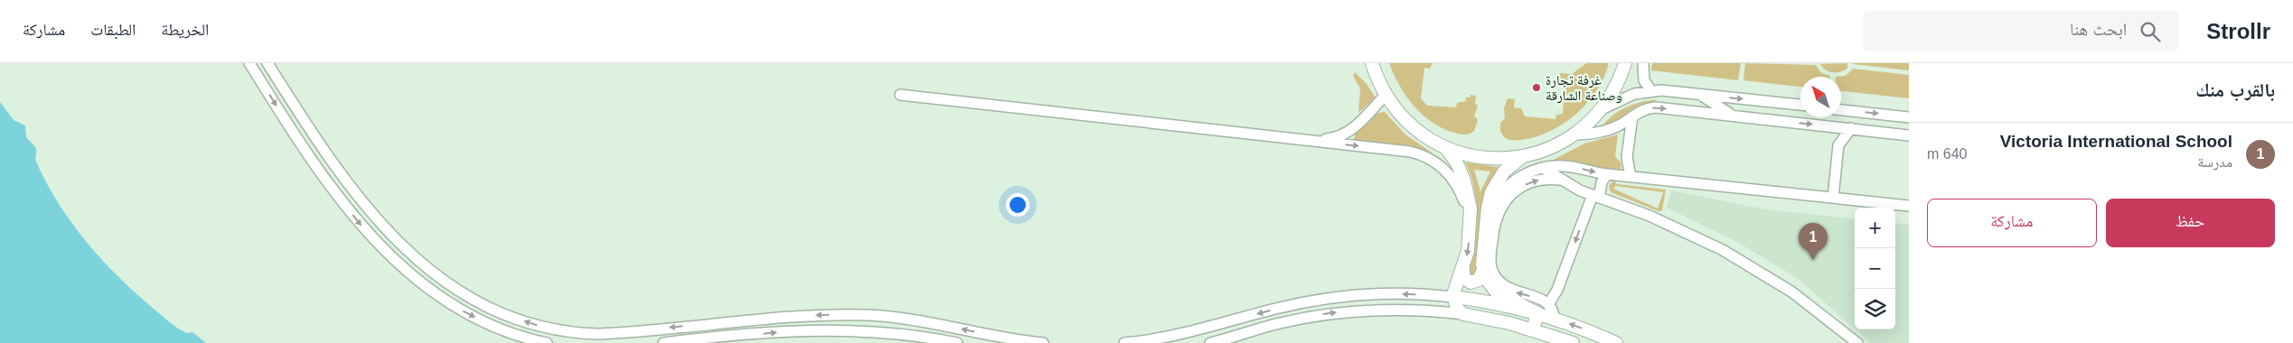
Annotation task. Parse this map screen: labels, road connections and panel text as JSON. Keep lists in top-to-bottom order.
{
  "places": ["غرفة تجارة وصناعة الشارقة"],
  "north": "top left",
  "page": {
    "header": "Strollr",
    "search": "ابحث هنا",
    "nav": ["الخريطة", "الطبقات", "مشاركة"],
    "heading": "بالقرب منك",
    "list": [
      {
        "mark": "1",
        "name": "Victoria International School",
        "note": "مدرسة",
        "value": "640 m"
      }
    ],
    "buttons": ["حفظ", "مشاركة"],
    "map_buttons": ["+", "−"],
    "pins": "1"
  }
}
